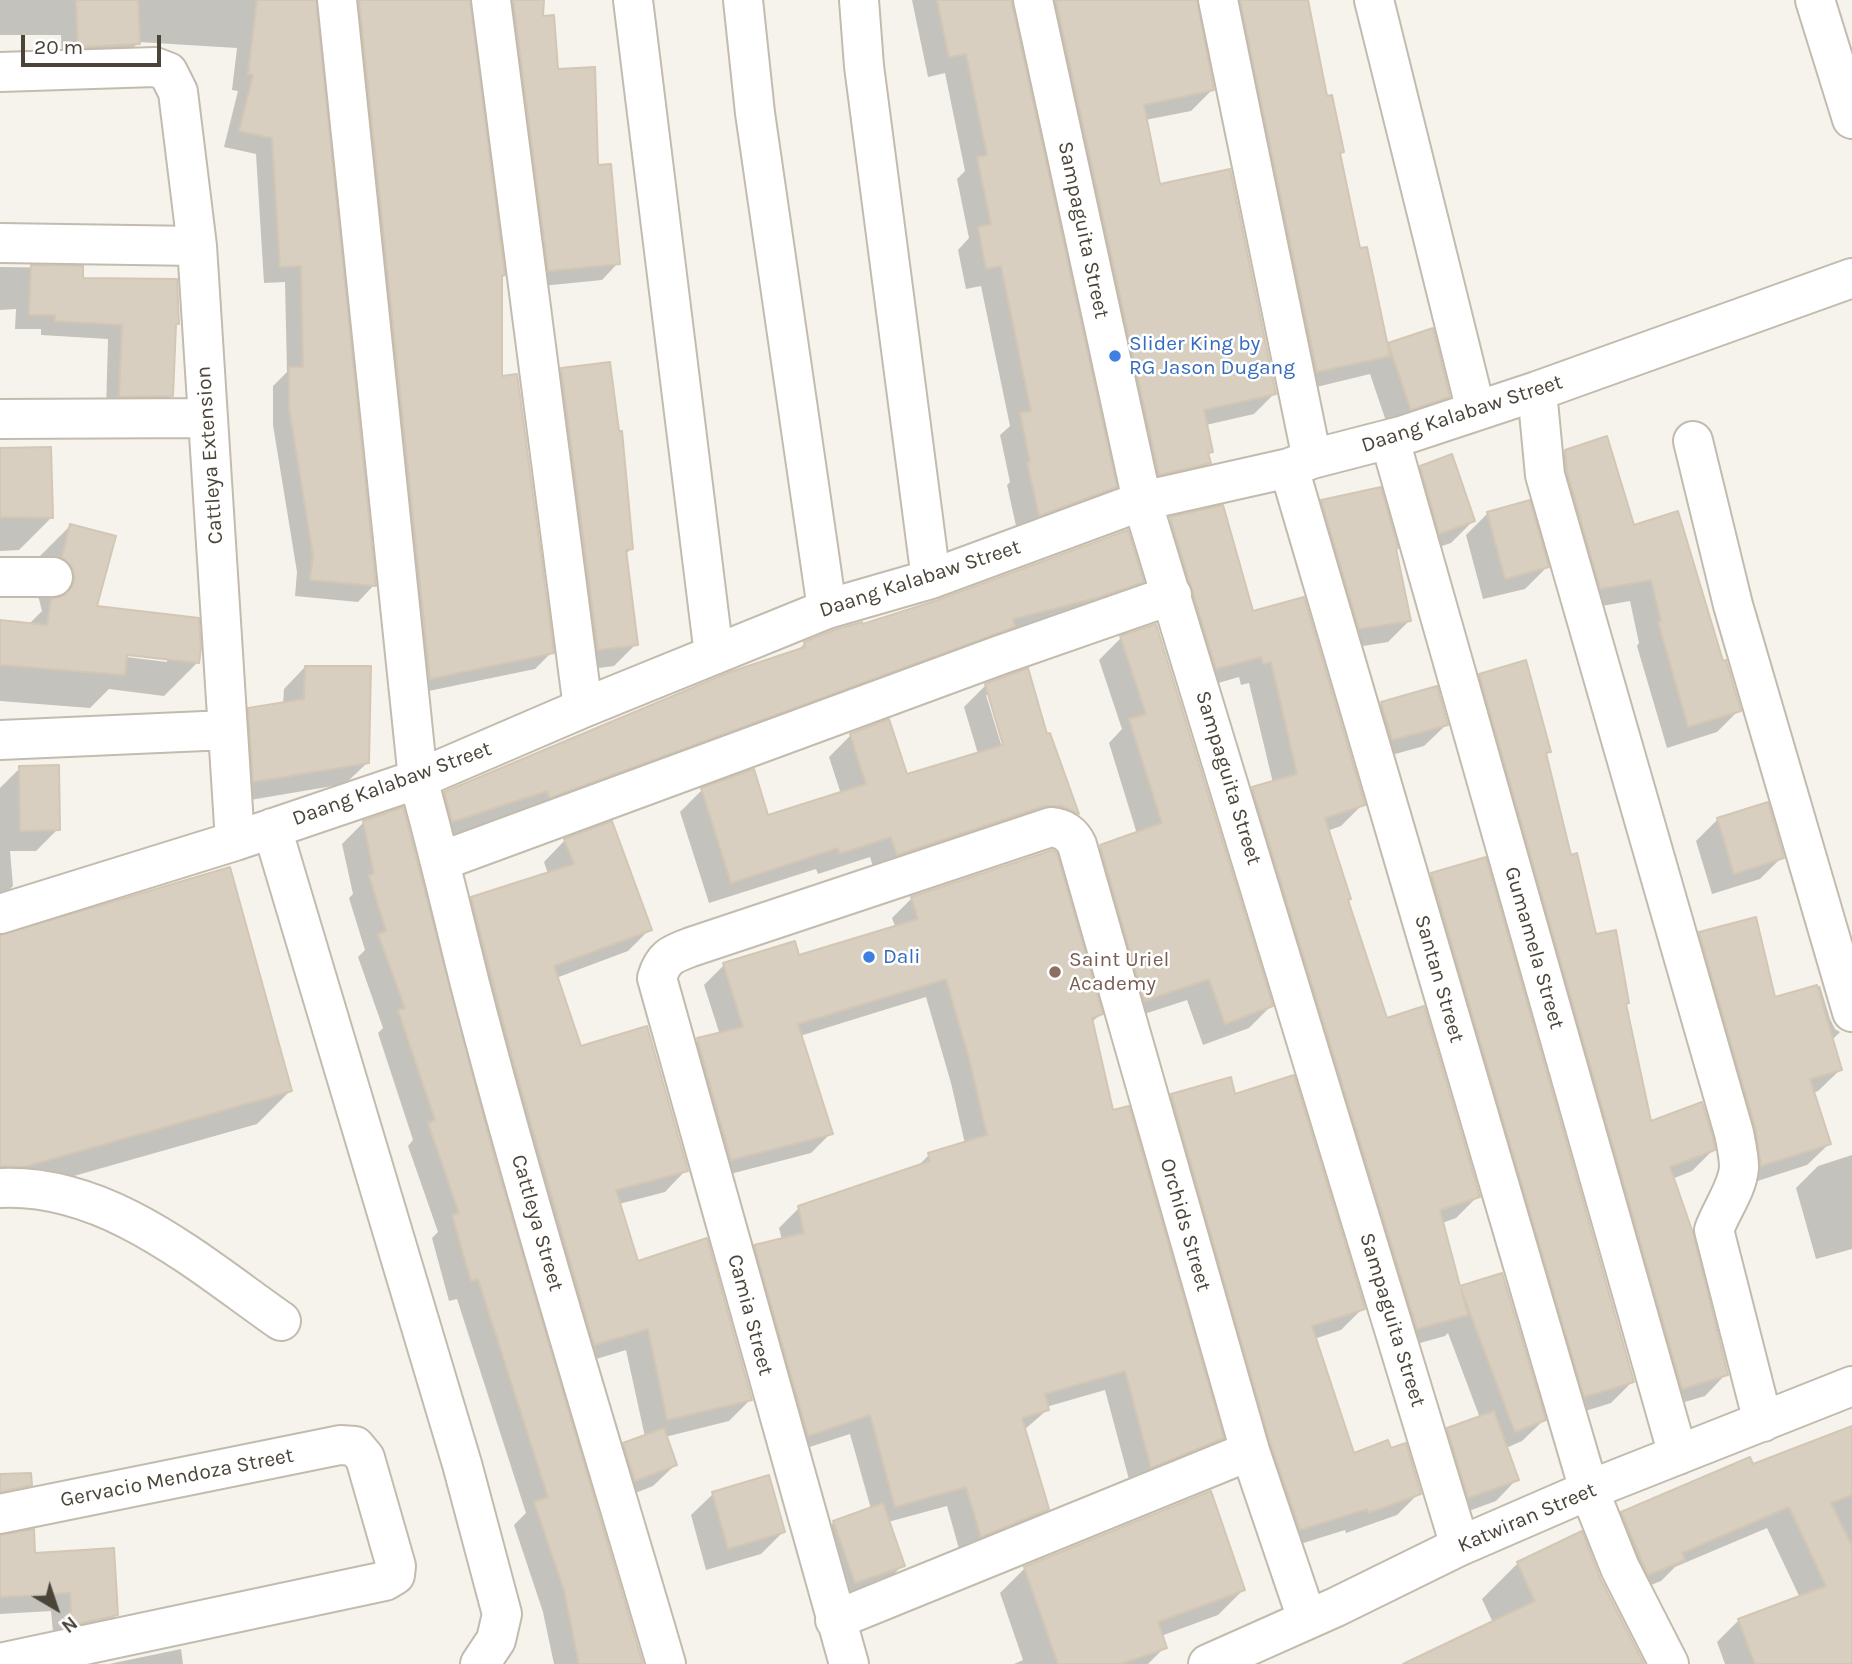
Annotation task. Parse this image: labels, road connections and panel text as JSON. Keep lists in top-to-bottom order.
{
  "streets": {
    "street": [
      "Sampaguita Street",
      "Daang Kalabaw Street",
      "Cattleya Extension",
      "Gumamela Street",
      "Santan Street",
      "Cattleya Street",
      "Orchids Street",
      "Camia Street",
      "Gervacio Mendoza Street",
      "Katwiran Street"
    ]
  },
  "crossings": [
    ["Sampaguita Street", "Daang Kalabaw Street"],
    ["Sampaguita Street", "Katwiran Street"],
    ["Daang Kalabaw Street", "Cattleya Extension"],
    ["Daang Kalabaw Street", "Gumamela Street"],
    ["Daang Kalabaw Street", "Santan Street"],
    ["Daang Kalabaw Street", "Cattleya Street"],
    ["Gumamela Street", "Katwiran Street"],
    ["Santan Street", "Katwiran Street"],
    ["Orchids Street", "Camia Street"],
    ["Orchids Street", "Katwiran Street"]
  ],
  "places": ["Slider King by RG Jason Dugang", "Dali", "Saint Uriel Academy"],
  "scale_bar": "20 m",
  "north": "bottom right"
}
